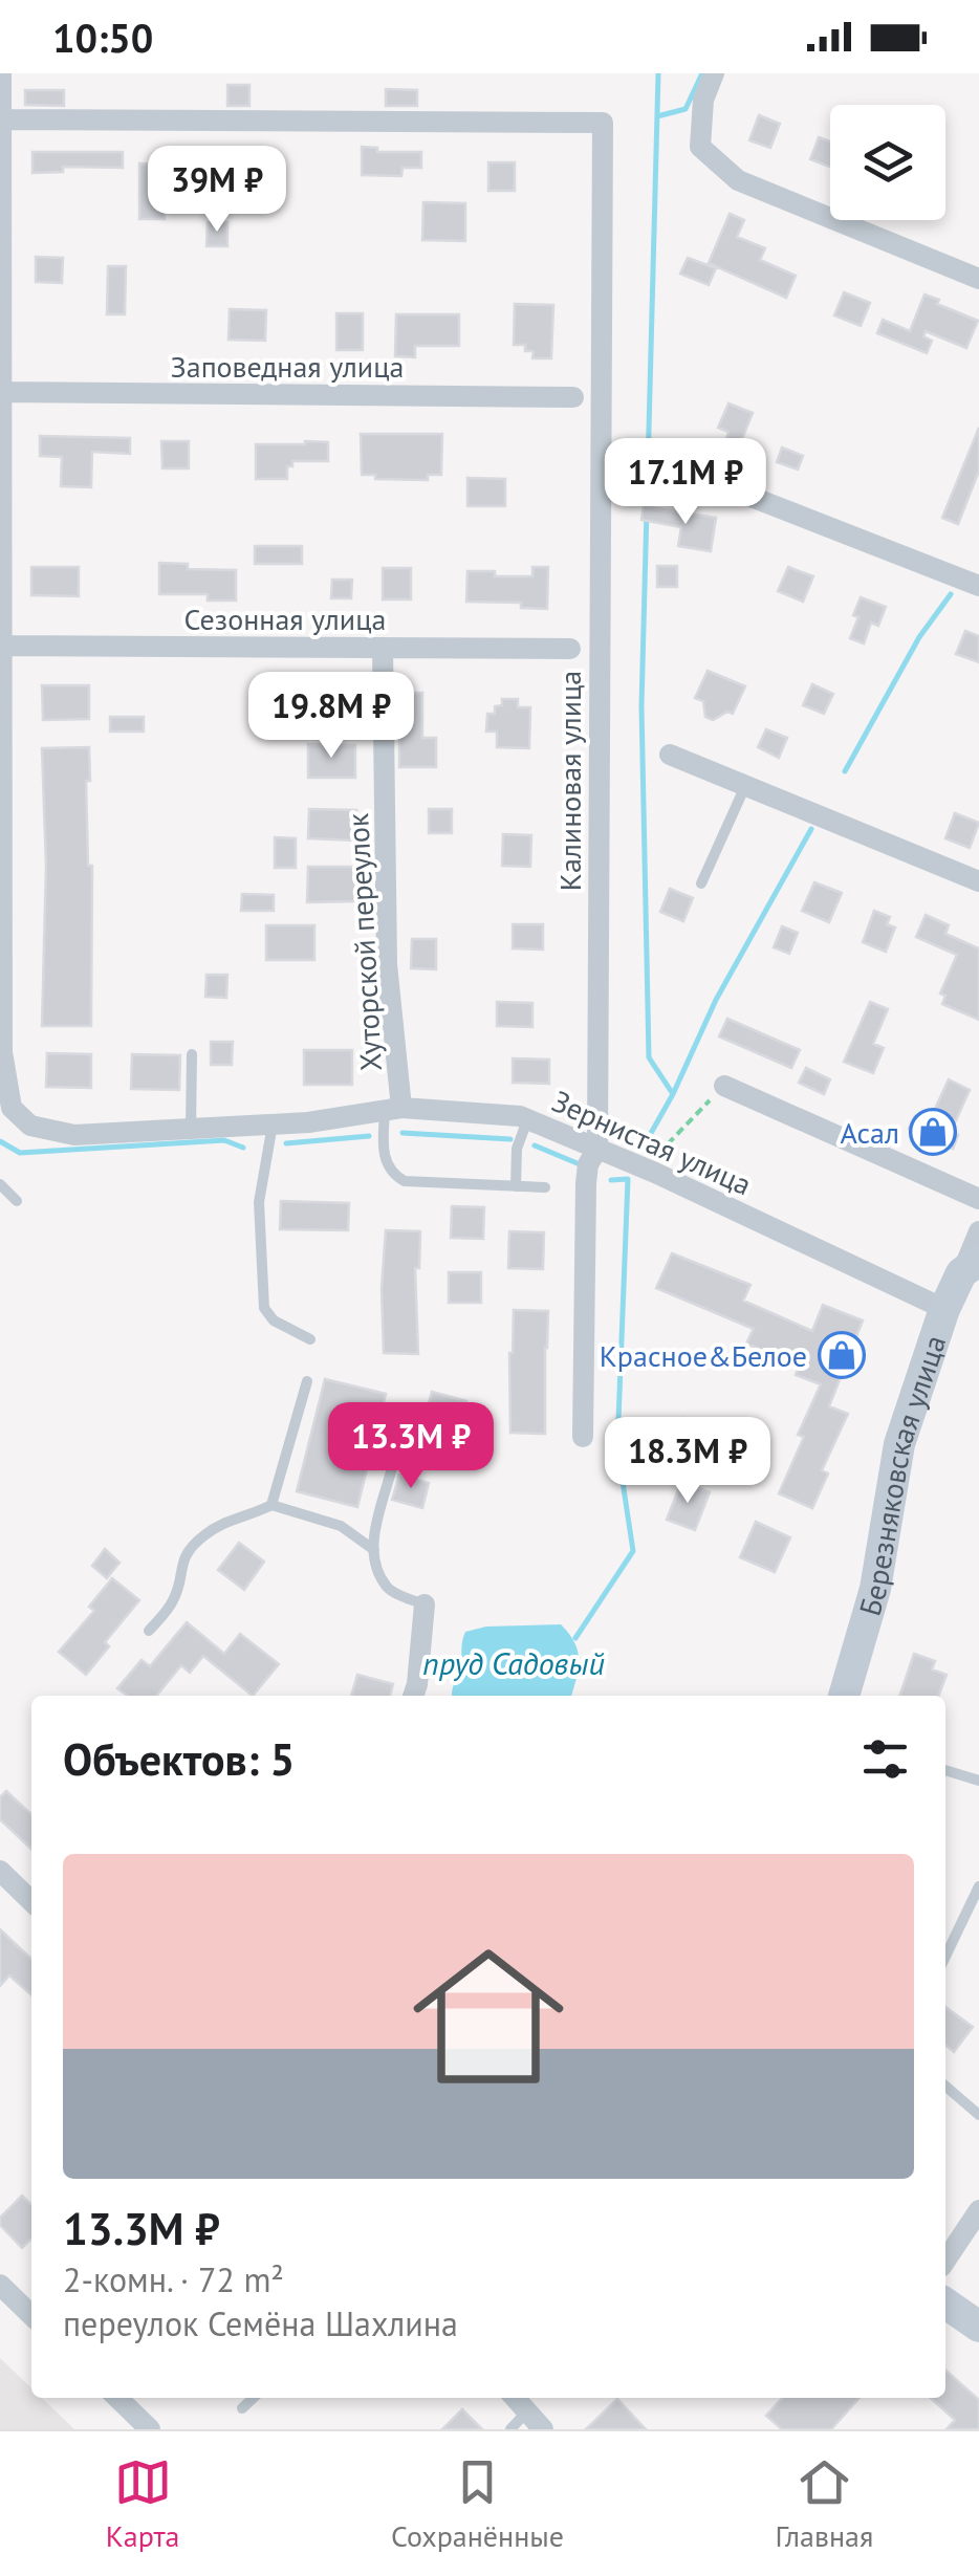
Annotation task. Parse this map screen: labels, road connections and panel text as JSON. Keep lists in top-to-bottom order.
{
  "streets": {
    "street": [
      "Заповедная улица",
      "Сезонная улица",
      "Калиновая улица",
      "Хуторской переулок",
      "Зернистая улица",
      "Березняковская улица"
    ]
  },
  "crossings": [
    ["Сезонная улица", "Хуторской переулок"],
    ["Калиновая улица", "Зернистая улица"],
    ["Хуторской переулок", "Зернистая улица"],
    ["Зернистая улица", "Березняковская улица"]
  ],
  "water": ["пруд Садовый"],
  "places": {
    "shop": ["Асал", "Красное&Белое"]
  },
  "page": {
    "status": "10:50",
    "price": [
      "39M ₽",
      "17.1M ₽",
      "19.8M ₽",
      "13.3M ₽",
      "18.3M ₽"
    ],
    "heading": "Объектов: 5",
    "list": [
      {
        "name": "13.3M ₽",
        "note": "2-комн. · 72 m² · переулок Семёна Шахлина"
      }
    ],
    "tabs": ["Карта", "Сохранённые", "Главная"]
  }
}
